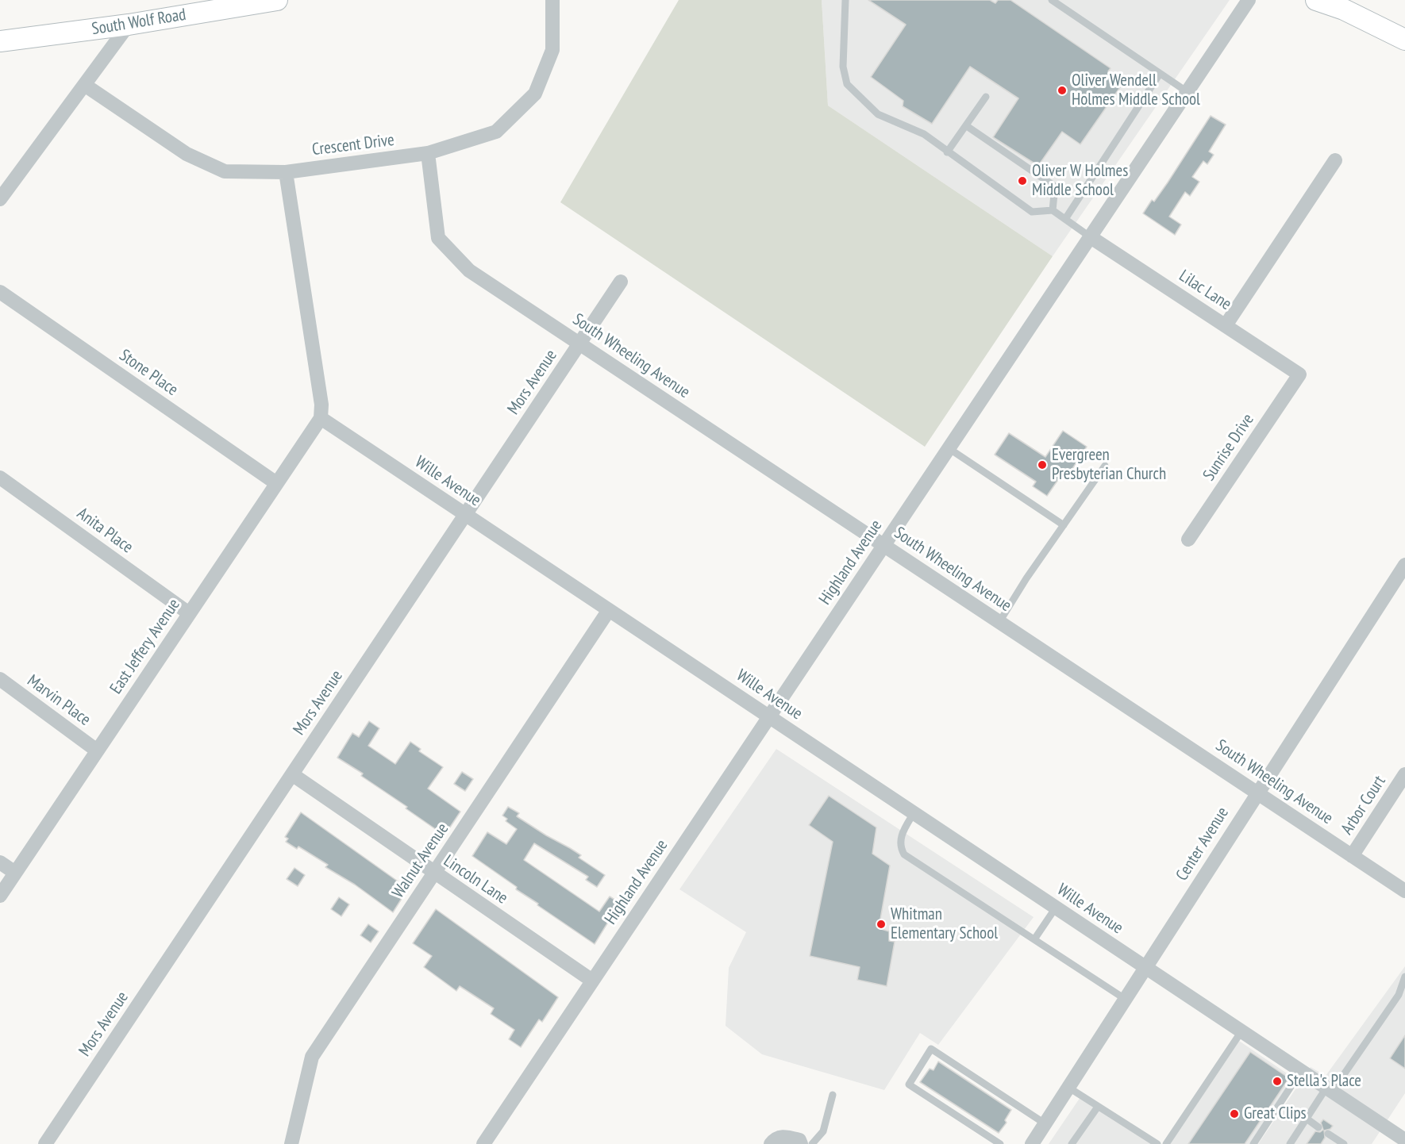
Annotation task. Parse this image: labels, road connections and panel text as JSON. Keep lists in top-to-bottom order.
{
  "streets": {
    "main road": ["South Wolf Road"],
    "street": [
      "Crescent Drive",
      "Lilac Lane",
      "South Wheeling Avenue",
      "Stone Place",
      "Mors Avenue",
      "Sunrise Drive",
      "Wille Avenue",
      "Anita Place",
      "Highland Avenue",
      "East Jeffery Avenue",
      "Marvin Place",
      "Arbor Court",
      "Center Avenue",
      "Walnut Avenue",
      "Lincoln Lane"
    ]
  },
  "crossings": [
    ["Crescent Drive", "South Wheeling Avenue"],
    ["Lilac Lane", "Sunrise Drive"],
    ["Lilac Lane", "Highland Avenue"],
    ["South Wheeling Avenue", "Mors Avenue"],
    ["South Wheeling Avenue", "Highland Avenue"],
    ["South Wheeling Avenue", "Arbor Court"],
    ["South Wheeling Avenue", "Center Avenue"],
    ["Stone Place", "East Jeffery Avenue"],
    ["Mors Avenue", "Wille Avenue"],
    ["Mors Avenue", "Lincoln Lane"],
    ["Wille Avenue", "Highland Avenue"],
    ["Wille Avenue", "East Jeffery Avenue"],
    ["Wille Avenue", "Center Avenue"],
    ["Wille Avenue", "Walnut Avenue"],
    ["Anita Place", "East Jeffery Avenue"],
    ["Highland Avenue", "Lincoln Lane"],
    ["East Jeffery Avenue", "Marvin Place"],
    ["Walnut Avenue", "Lincoln Lane"]
  ],
  "places": [
    "Oliver Wendell Holmes Middle School",
    "Oliver W Holmes Middle School",
    "Evergreen Presbyterian Church",
    "Whitman Elementary School",
    "Stella's Place",
    "Great Clips"
  ]
}
